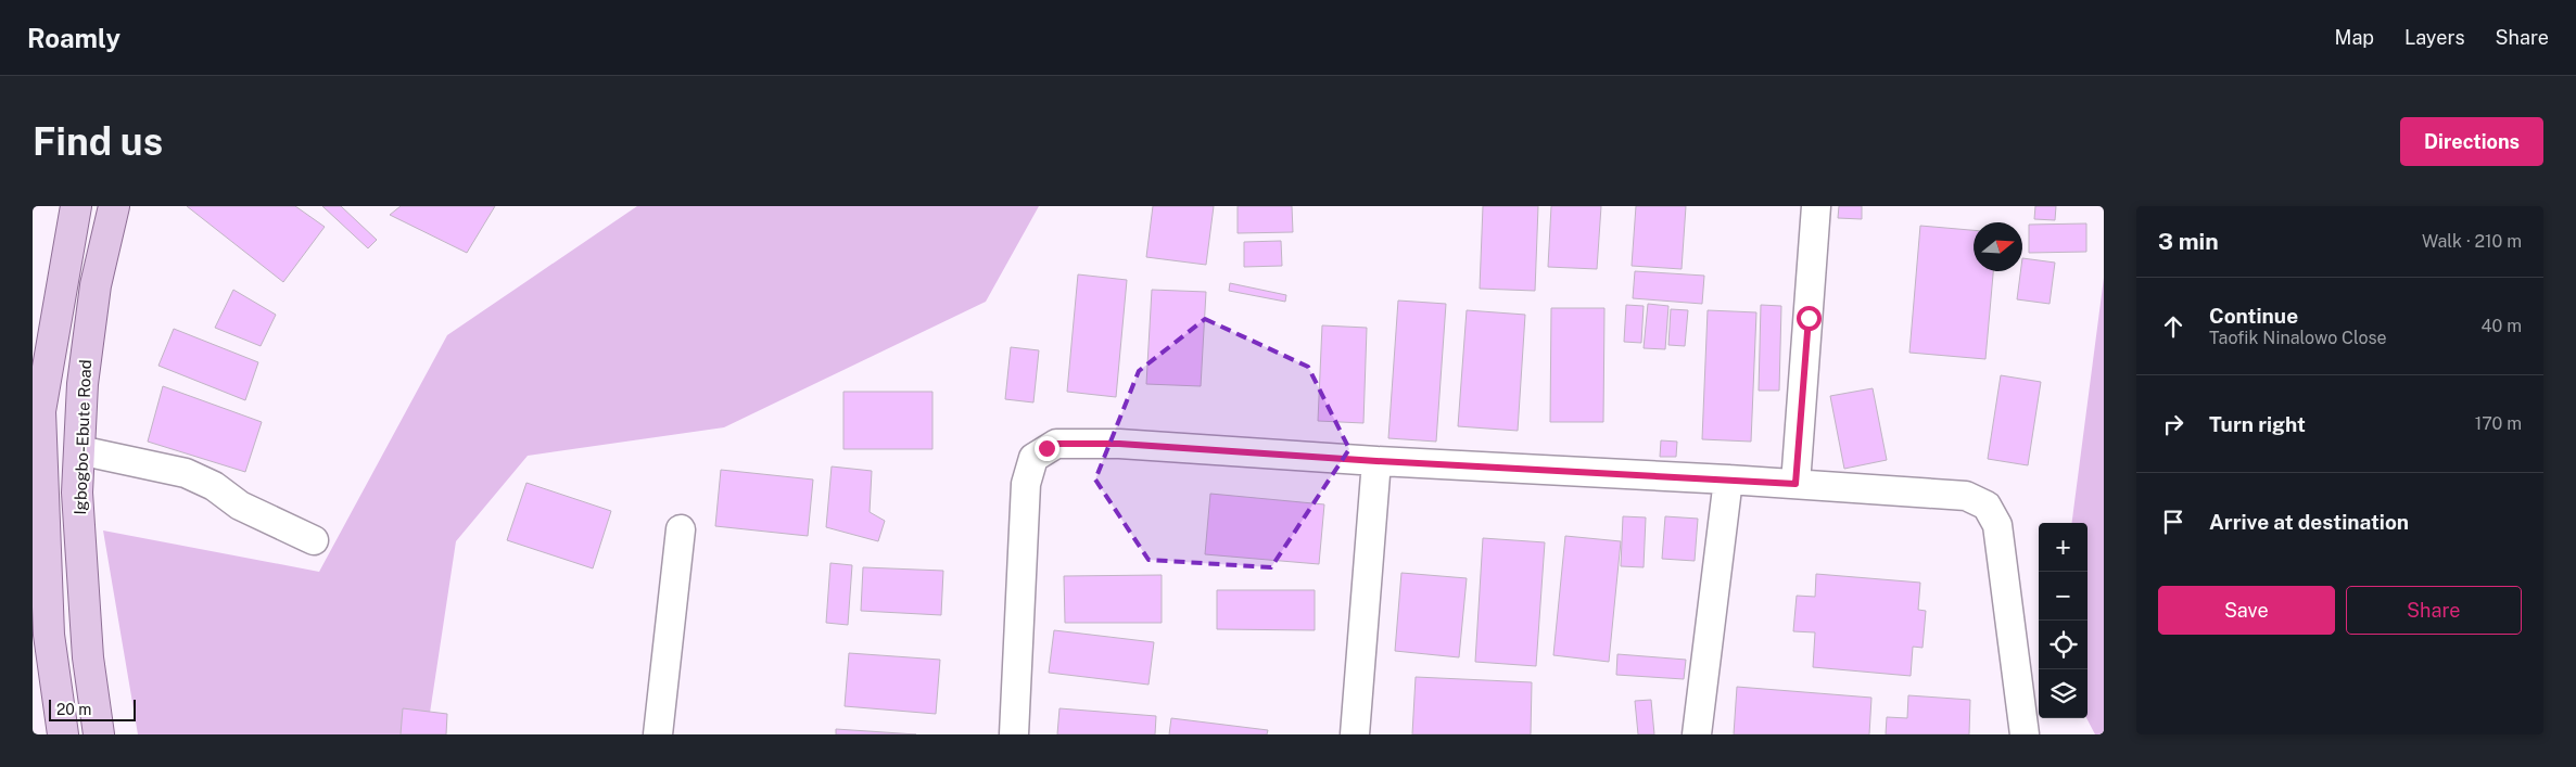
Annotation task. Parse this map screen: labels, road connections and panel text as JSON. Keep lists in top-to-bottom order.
{
  "streets": {
    "main road": ["Igbogbo-Ebute Road"]
  },
  "scale_bar": "20 m",
  "north": "right",
  "page": {
    "header": "Roamly",
    "nav": ["Map", "Layers", "Share"],
    "buttons": [
      "Directions",
      ["Save", "Share"]
    ],
    "title": "Find us",
    "heading": ["3 min", "Walk · 210 m"],
    "list": [
      ["Continue", "Taofik Ninalowo Close", "40 m"],
      ["Turn right", "170 m"],
      "Arrive at destination"
    ],
    "map_buttons": ["+", "−"],
    "scale": "20 m"
  }
}
